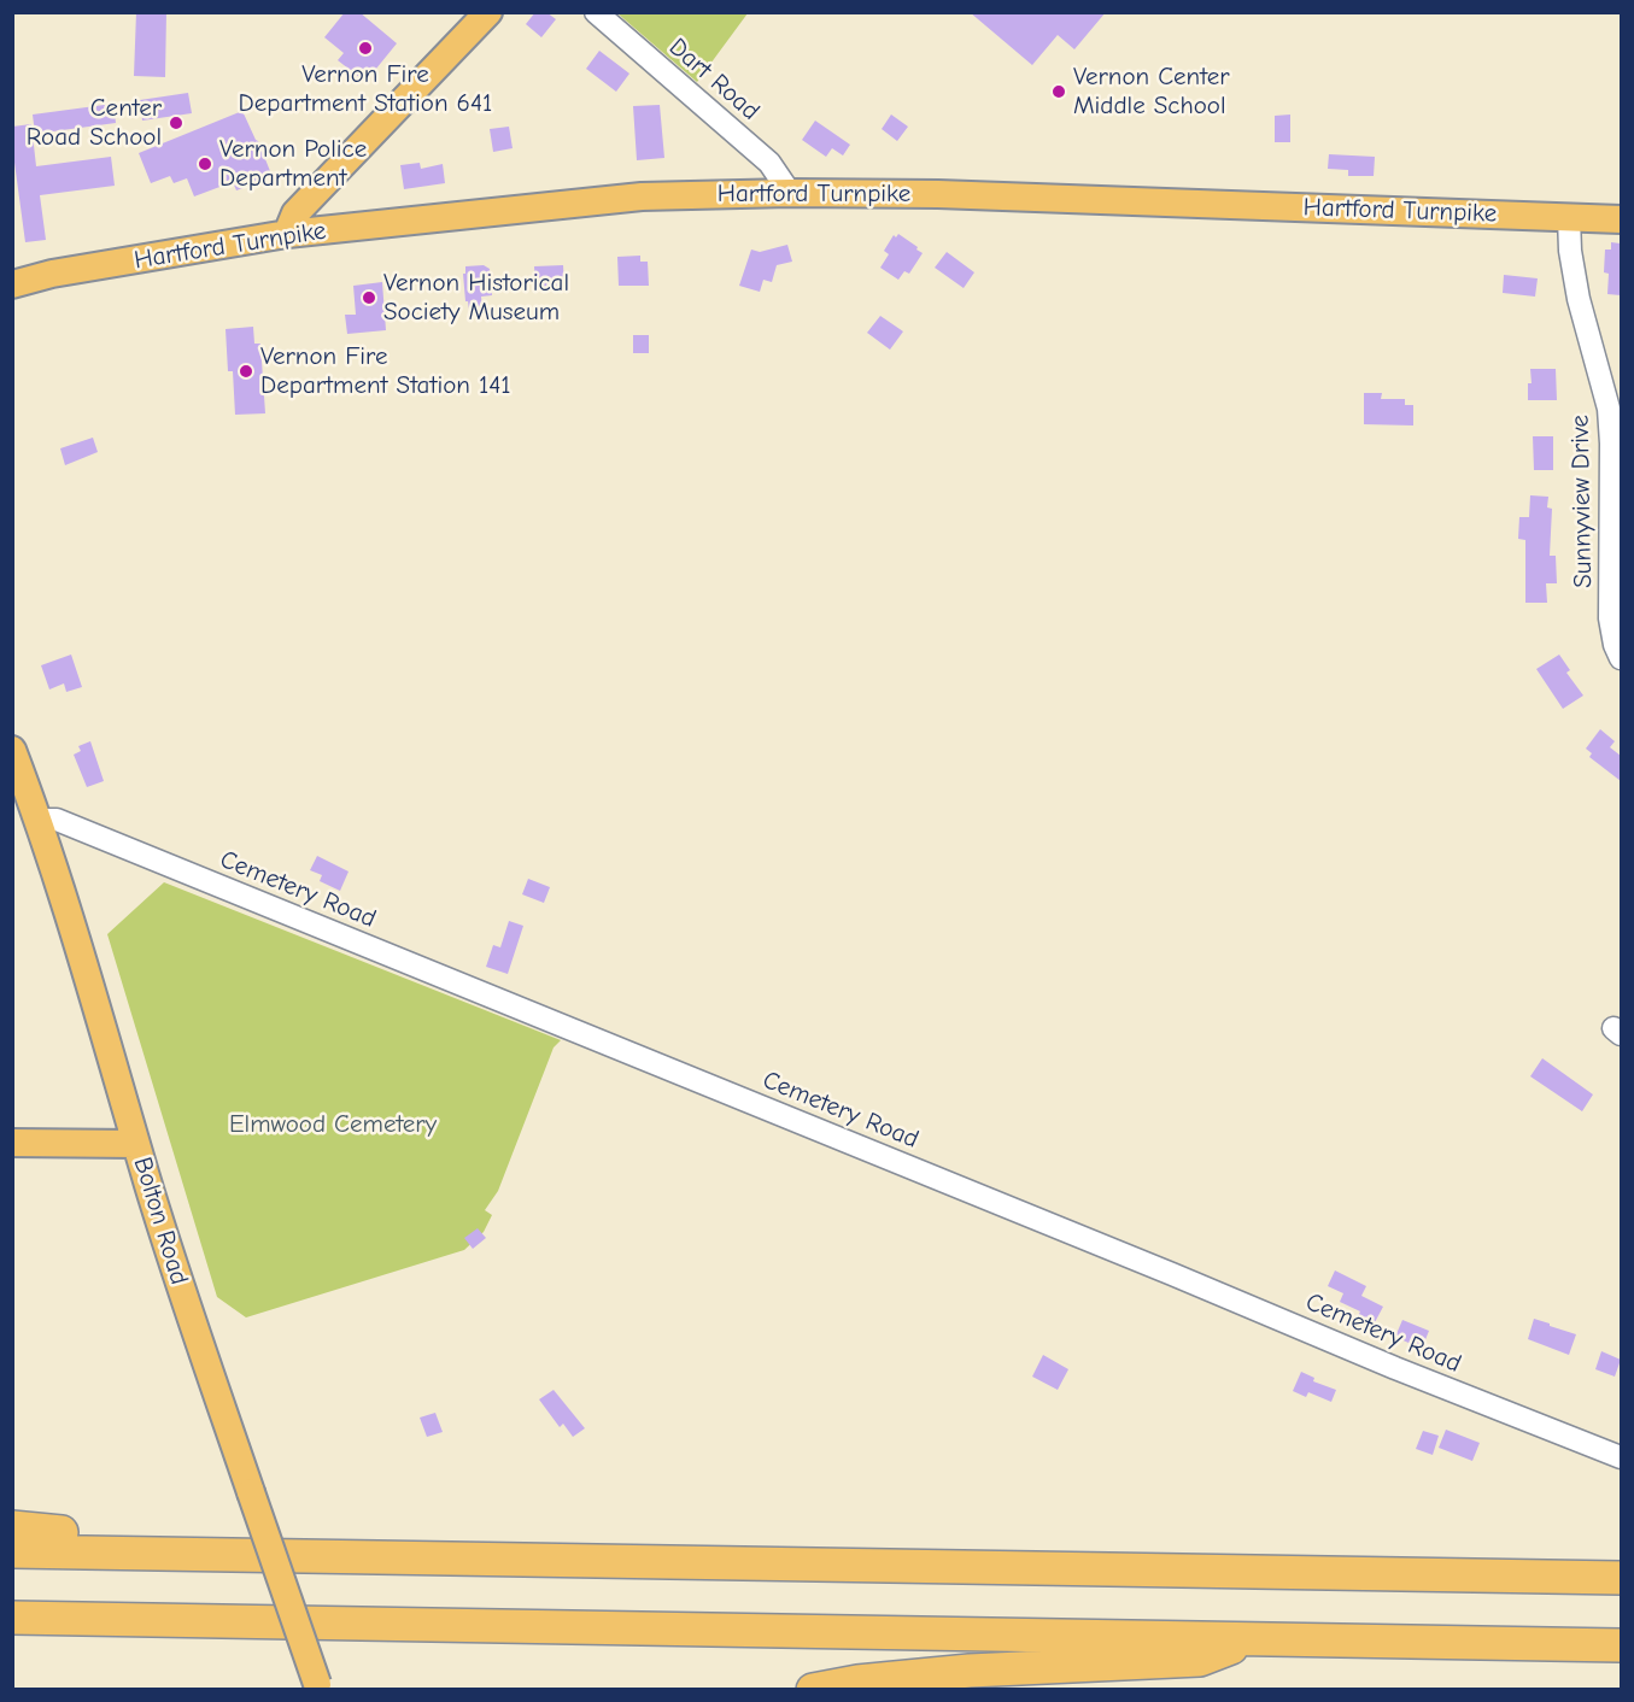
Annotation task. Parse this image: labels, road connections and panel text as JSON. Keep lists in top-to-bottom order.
{
  "streets": {
    "main road": ["Hartford Turnpike", "Bolton Road"],
    "street": ["Dart Road", "Sunnyview Drive", "Cemetery Road"]
  },
  "crossings": [
    ["Dart Road", "Hartford Turnpike"],
    ["Hartford Turnpike", "Sunnyview Drive"],
    ["Cemetery Road", "Bolton Road"]
  ],
  "parks": ["Elmwood Cemetery"],
  "places": [
    "Vernon Fire Department Station 641",
    "Vernon Center Middle School",
    "Center Road School",
    "Vernon Police Department",
    "Vernon Historical Society Museum",
    "Vernon Fire Department Station 141"
  ]
}
